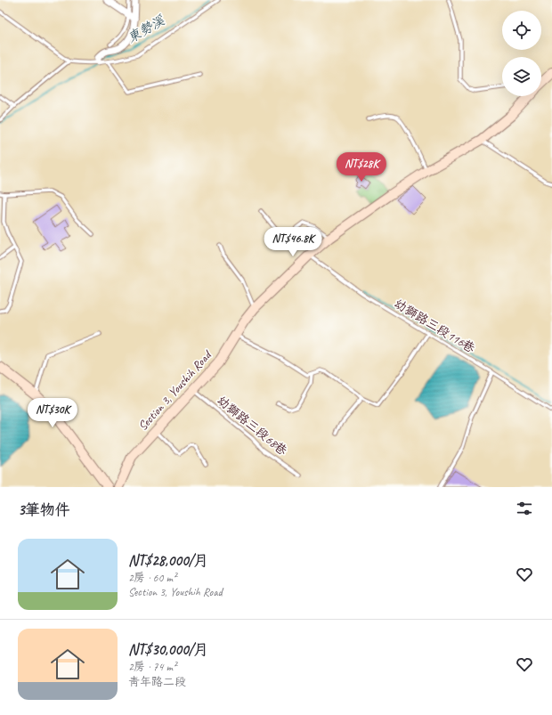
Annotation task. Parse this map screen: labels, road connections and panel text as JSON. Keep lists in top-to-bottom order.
{
  "streets": {
    "street": ["Section 3, Youshih Road"],
    "lane": ["幼獅路三段116巷", "幼獅路三段68巷"]
  },
  "crossings": [
    ["幼獅路三段116巷", "Section 3, Youshih Road"],
    ["Section 3, Youshih Road", "幼獅路三段68巷"]
  ],
  "water": ["東勢溪"],
  "page": {
    "price": ["NT$28K", "NT$46.8K", "NT$30K"],
    "heading": "3筆物件",
    "list": [
      {
        "name": "NT$28,000/月",
        "note": "2房 · 60 m² · Section 3, Youshih Road"
      },
      {
        "name": "NT$30,000/月",
        "note": "2房 · 74 m² · 青年路二段"
      }
    ]
  }
}
